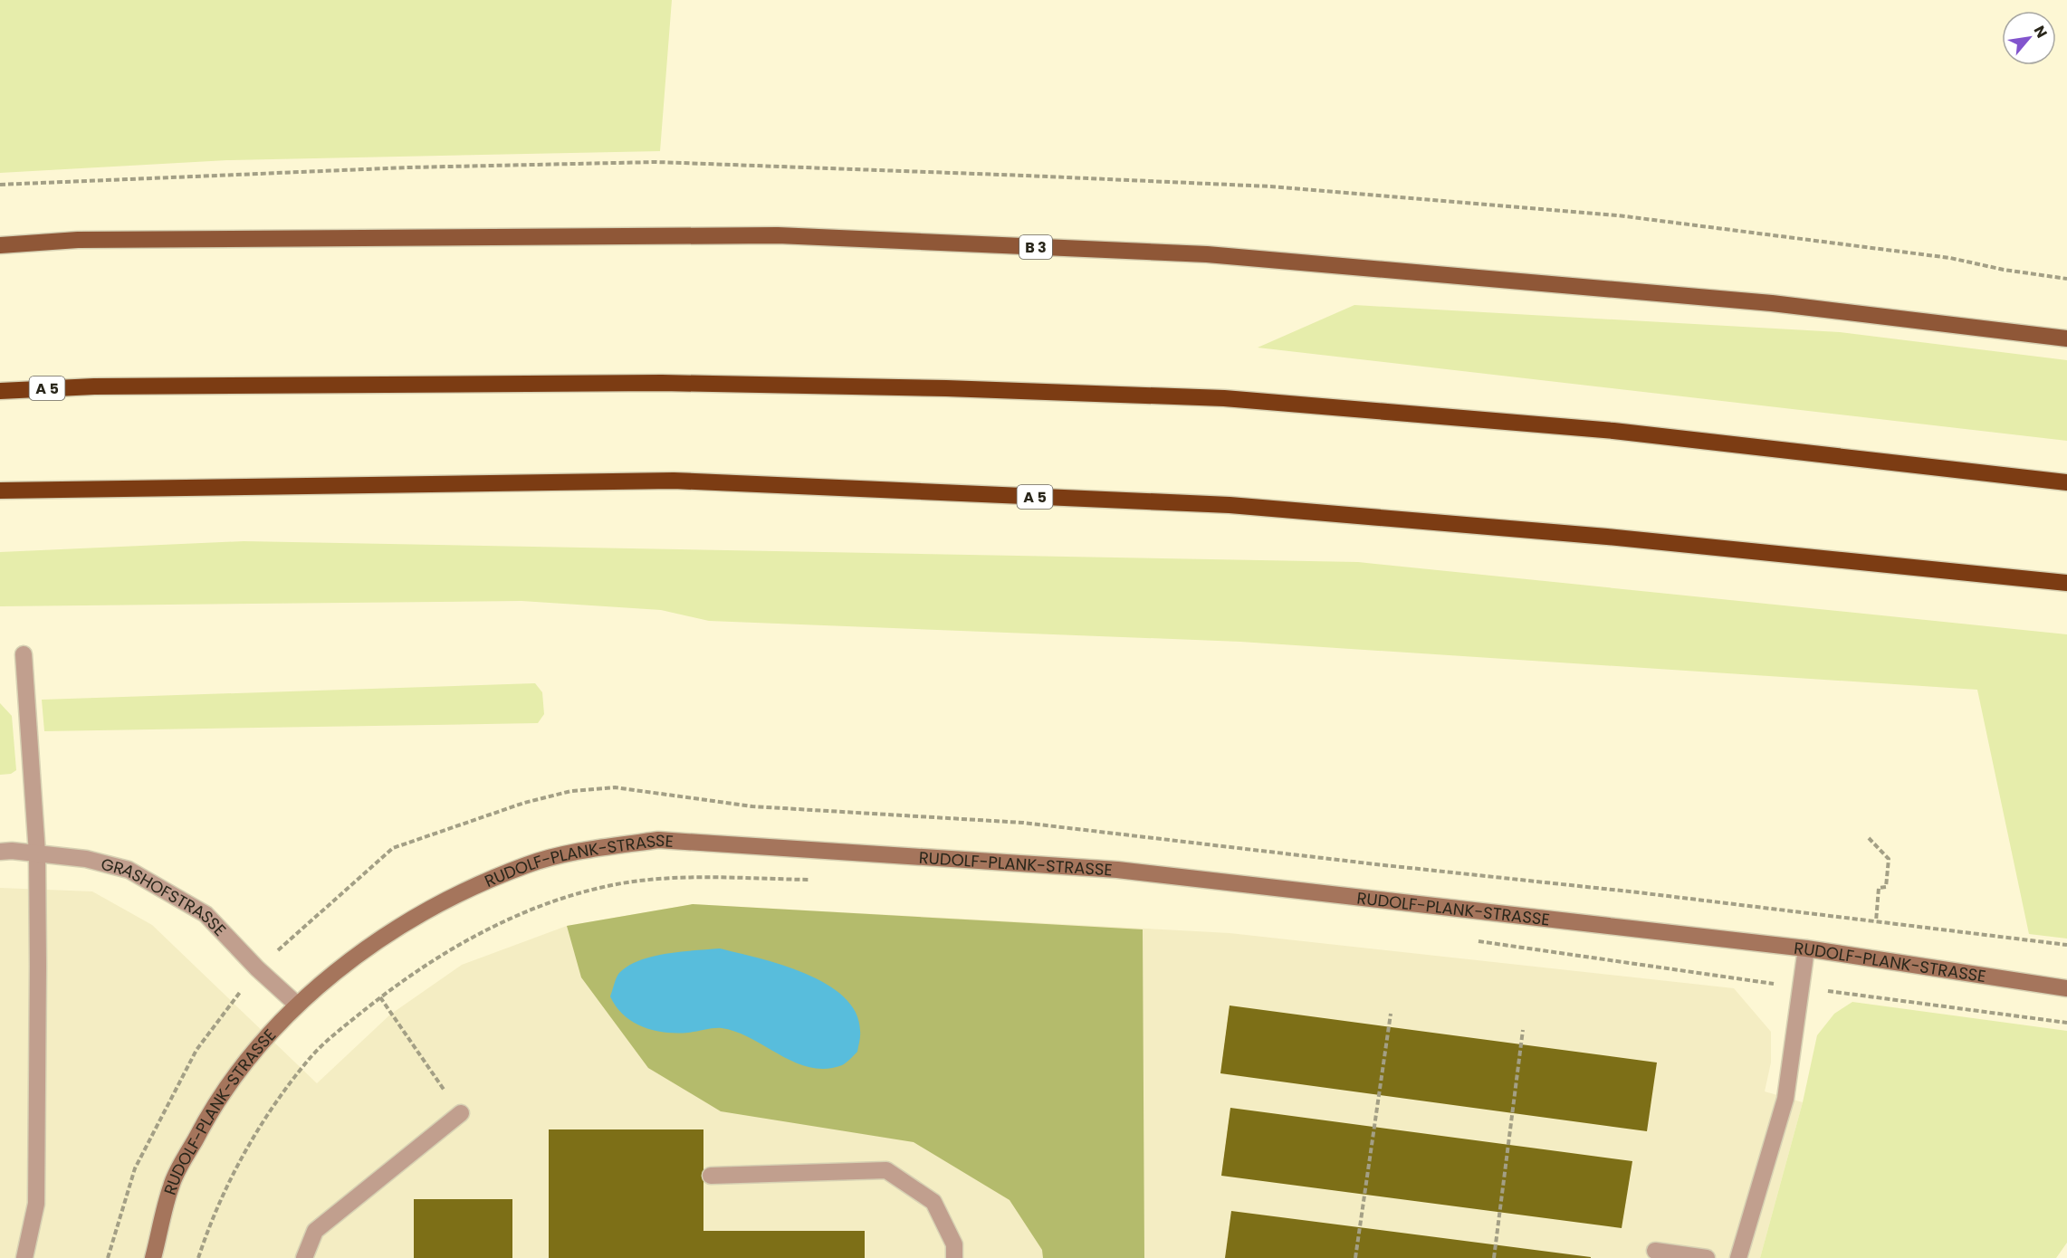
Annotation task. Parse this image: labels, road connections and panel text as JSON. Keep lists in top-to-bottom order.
{
  "streets": {
    "highway": ["A 5"],
    "main road": ["B 3", "RUDOLF-PLANK-STRASSE"],
    "street": ["GRASHOFSTRASSE"]
  },
  "crossings": [
    ["RUDOLF-PLANK-STRASSE", "GRASHOFSTRASSE"]
  ],
  "north": "top right"
}
